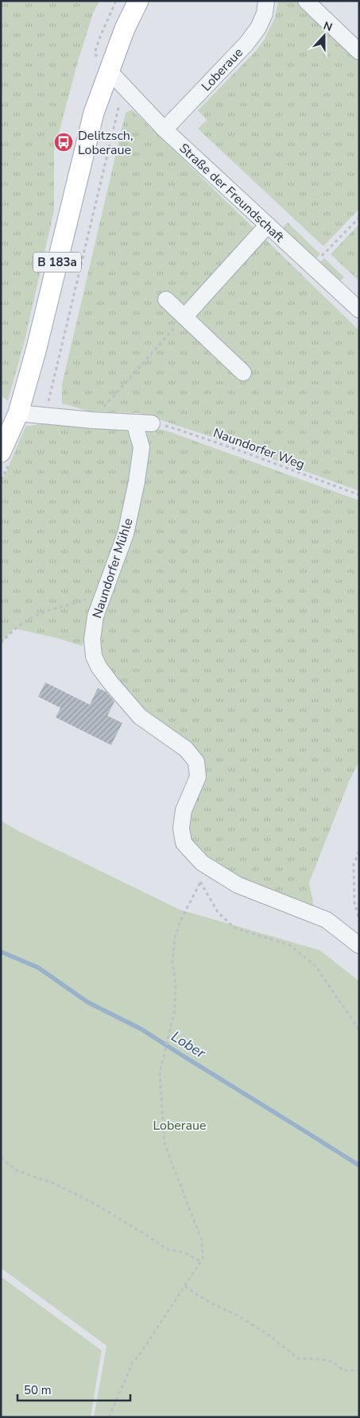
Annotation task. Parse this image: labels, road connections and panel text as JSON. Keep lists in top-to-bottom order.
{
  "streets": {
    "main road": ["B 183a"],
    "street": ["Loberaue", "Straße der Freundschaft", "Naundorfer Mühle"],
    "path": ["Naundorfer Weg"]
  },
  "crossings": [
    ["Loberaue", "Straße der Freundschaft"],
    ["Straße der Freundschaft", "B 183a"]
  ],
  "water": ["Lober"],
  "parks": ["Loberaue"],
  "places": {
    "bus stop": ["Delitzsch, Loberaue"]
  },
  "scale_bar": "50 m",
  "north": "top"
}
